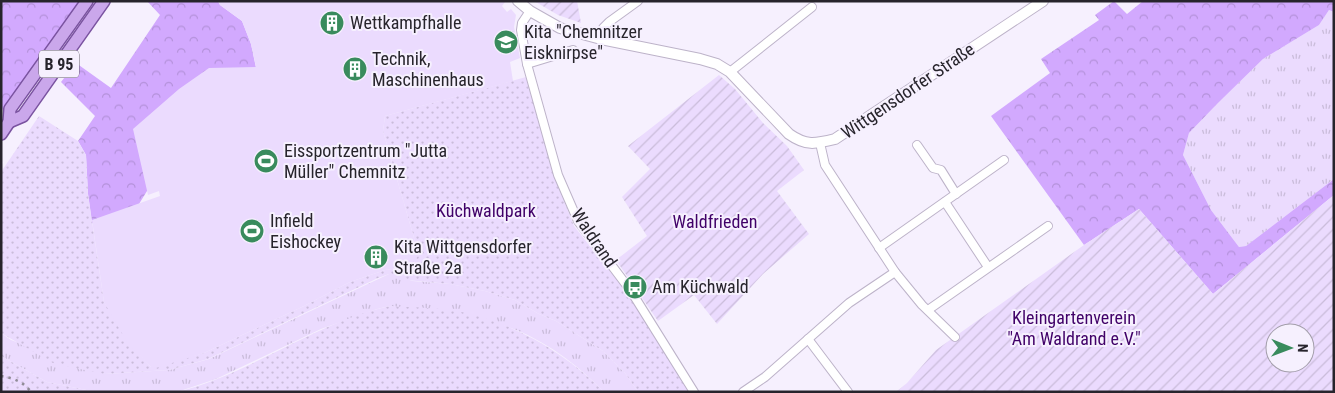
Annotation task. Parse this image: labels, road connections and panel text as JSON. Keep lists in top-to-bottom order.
{
  "streets": {
    "main road": ["B 95"],
    "street": ["Wittgensdorfer Straße", "Waldrand"]
  },
  "crossings": [
    ["Wittgensdorfer Straße", "Waldrand"]
  ],
  "parks": ["Küchwaldpark", "Waldfrieden", "Kleingartenverein \"Am Waldrand e.V.\""],
  "places": {
    "building": ["Wettkampfhalle", "Technik, Maschinenhaus", "Kita Wittgensdorfer Straße 2a"],
    "school or university": ["Kita \"Chemnitzer Eisknirpse\""],
    "sports": ["Eissportzentrum \"Jutta Müller\" Chemnitz", "Infield Eishockey"],
    "bus stop": ["Am Küchwald"]
  },
  "north": "right"
}
